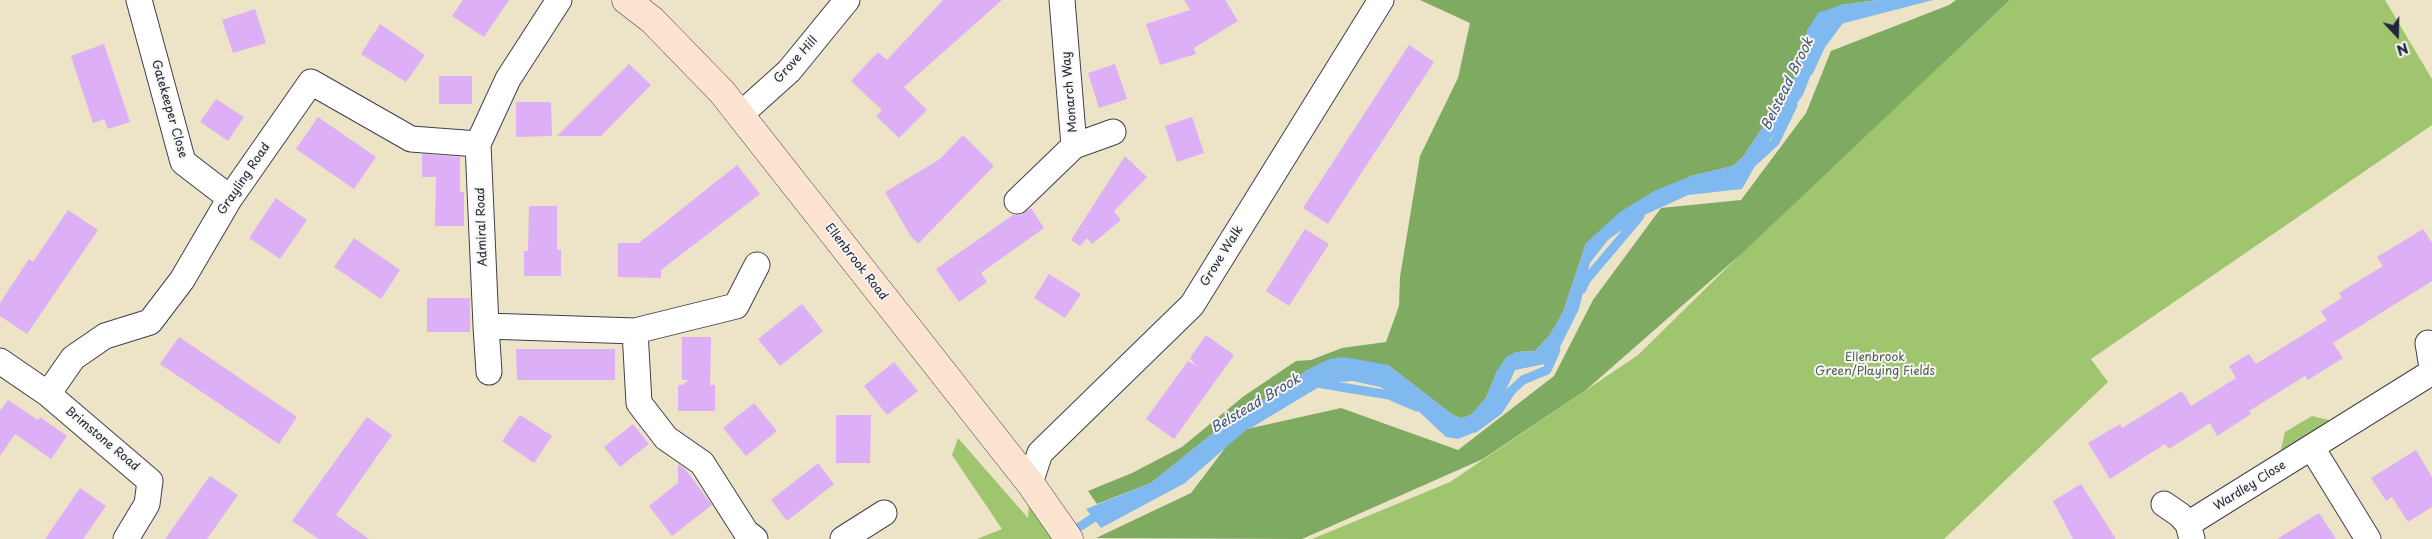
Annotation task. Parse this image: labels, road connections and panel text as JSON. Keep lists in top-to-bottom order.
{
  "streets": {
    "street": [
      "Grove Hill",
      "Monarch Way",
      "Gatekeeper Close",
      "Grayling Road",
      "Admiral Road",
      "Grove Walk",
      "Ellenbrook Road",
      "Brimstone Road",
      "Wardley Close"
    ]
  },
  "crossings": [
    ["Grove Hill", "Ellenbrook Road"],
    ["Gatekeeper Close", "Grayling Road"],
    ["Grayling Road", "Admiral Road"],
    ["Grayling Road", "Brimstone Road"],
    ["Grove Walk", "Ellenbrook Road"]
  ],
  "water": ["Belstead Brook"],
  "parks": ["Ellenbrook Green/Playing Fields"],
  "north": "bottom"
}
